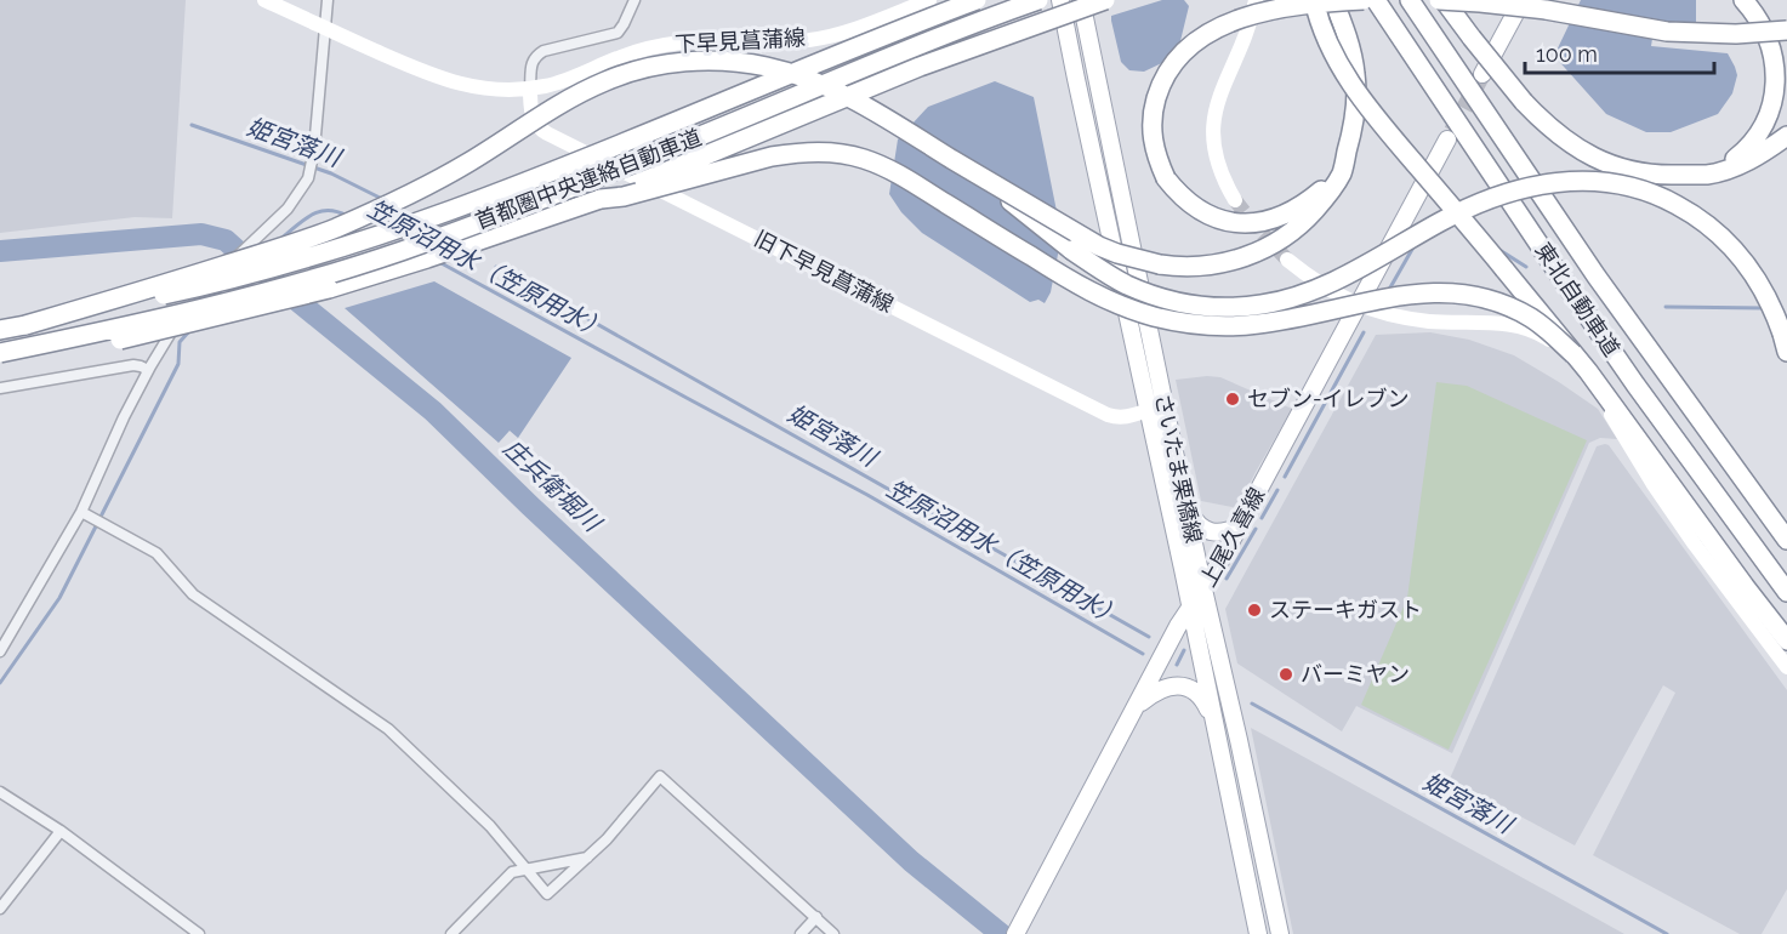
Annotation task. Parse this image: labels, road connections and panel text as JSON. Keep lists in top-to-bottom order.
{
  "streets": {
    "highway": ["首都圏中央連絡自動車道", "東北自動車道"],
    "main road": ["さいたま栗橋線", "上尾久喜線"],
    "street": ["下早見菖蒲線", "旧下早見菖蒲線"]
  },
  "crossings": [
    ["下早見菖蒲線", "旧下早見菖蒲線"],
    ["旧下早見菖蒲線", "さいたま栗橋線"],
    ["さいたま栗橋線", "上尾久喜線"]
  ],
  "water": ["姫宮落川", "笠原沼用水（笠原用水）", "庄兵衛堀川"],
  "places": ["セブン-イレブン", "ステーキガスト", "バーミヤン"],
  "scale_bar": "100 m"
}
